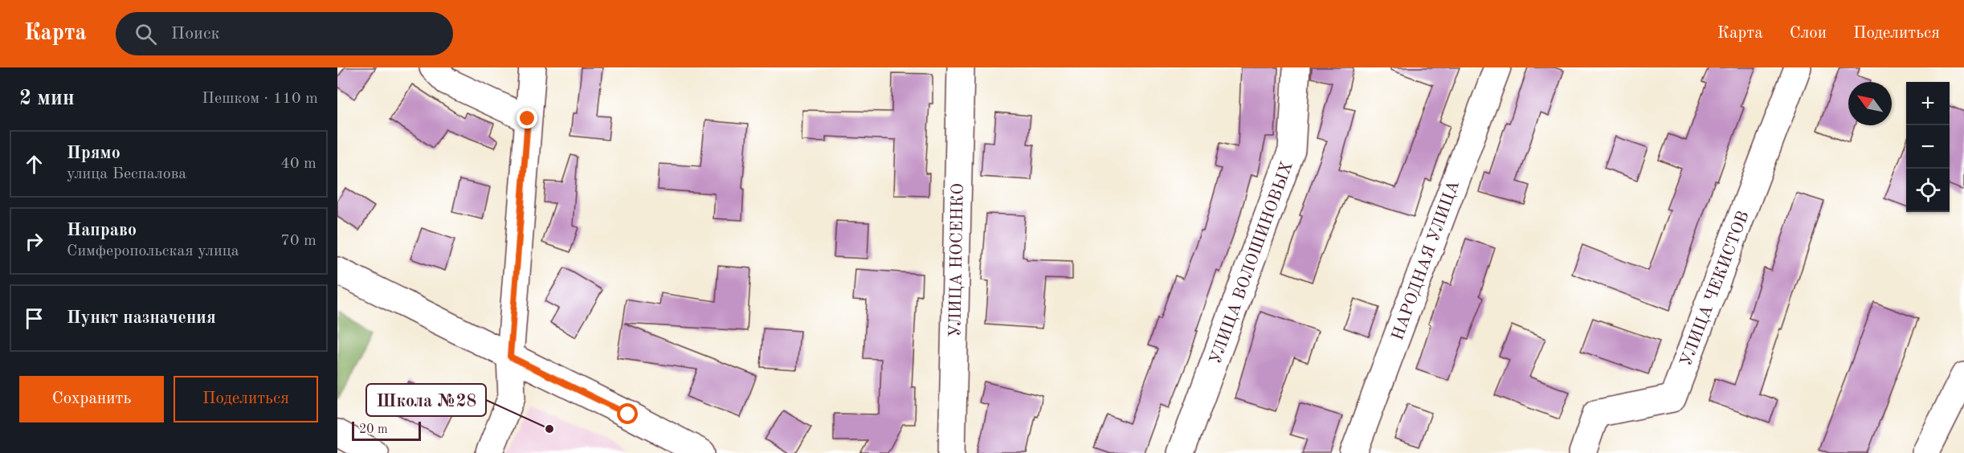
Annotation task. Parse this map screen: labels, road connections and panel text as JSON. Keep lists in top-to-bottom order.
{
  "streets": {
    "street": [
      "УЛИЦА НОСЕНКО",
      "НАРОДНАЯ УЛИЦА",
      "УЛИЦА ВОЛОШИНОВЫХ",
      "УЛИЦА ЧЕКИСТОВ"
    ]
  },
  "places": ["Школа №28"],
  "scale_bar": "20 m",
  "north": "top left",
  "page": {
    "header": "Карта",
    "search": "Поиск",
    "nav": ["Карта", "Слои", "Поделиться"],
    "heading": ["2 мин", "Пешком · 110 m"],
    "map_buttons": ["+", "−"],
    "list": [
      ["Прямо", "улица Беспалова", "40 m"],
      ["Направо", "Симферопольская улица", "70 m"],
      "Пункт назначения"
    ],
    "buttons": ["Сохранить", "Поделиться"],
    "scale": "20 m"
  }
}
